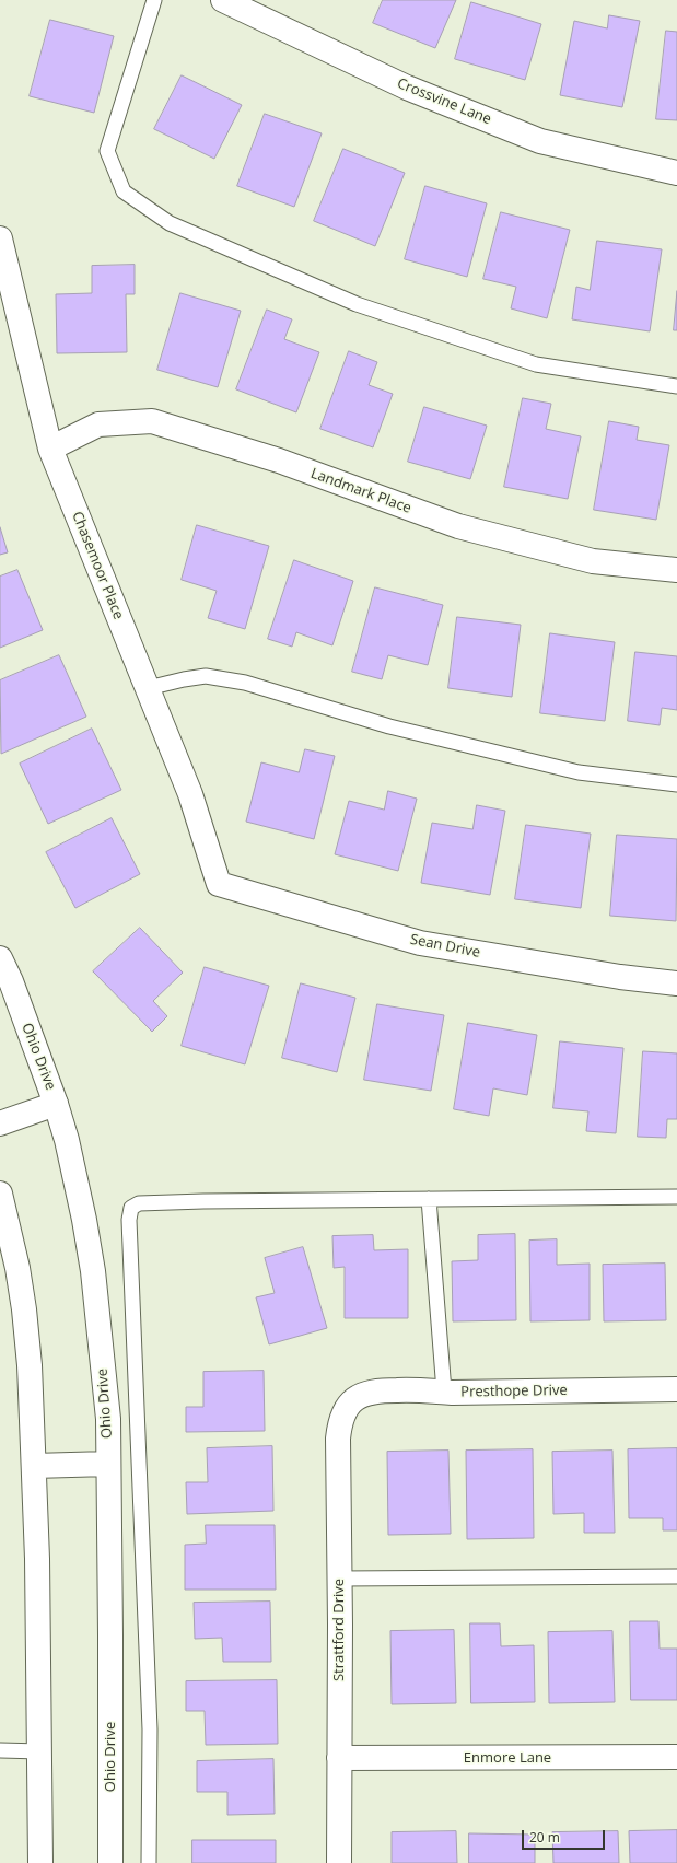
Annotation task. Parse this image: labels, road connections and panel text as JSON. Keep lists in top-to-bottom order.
{
  "streets": {
    "street": [
      "Crossvine Lane",
      "Landmark Place",
      "Chasemoor Place",
      "Sean Drive",
      "Ohio Drive",
      "Presthope Drive",
      "Strattford Drive",
      "Enmore Lane"
    ]
  },
  "crossings": [
    ["Landmark Place", "Chasemoor Place"],
    ["Chasemoor Place", "Sean Drive"],
    ["Presthope Drive", "Strattford Drive"],
    ["Strattford Drive", "Enmore Lane"]
  ],
  "scale_bar": "20 m"
}
